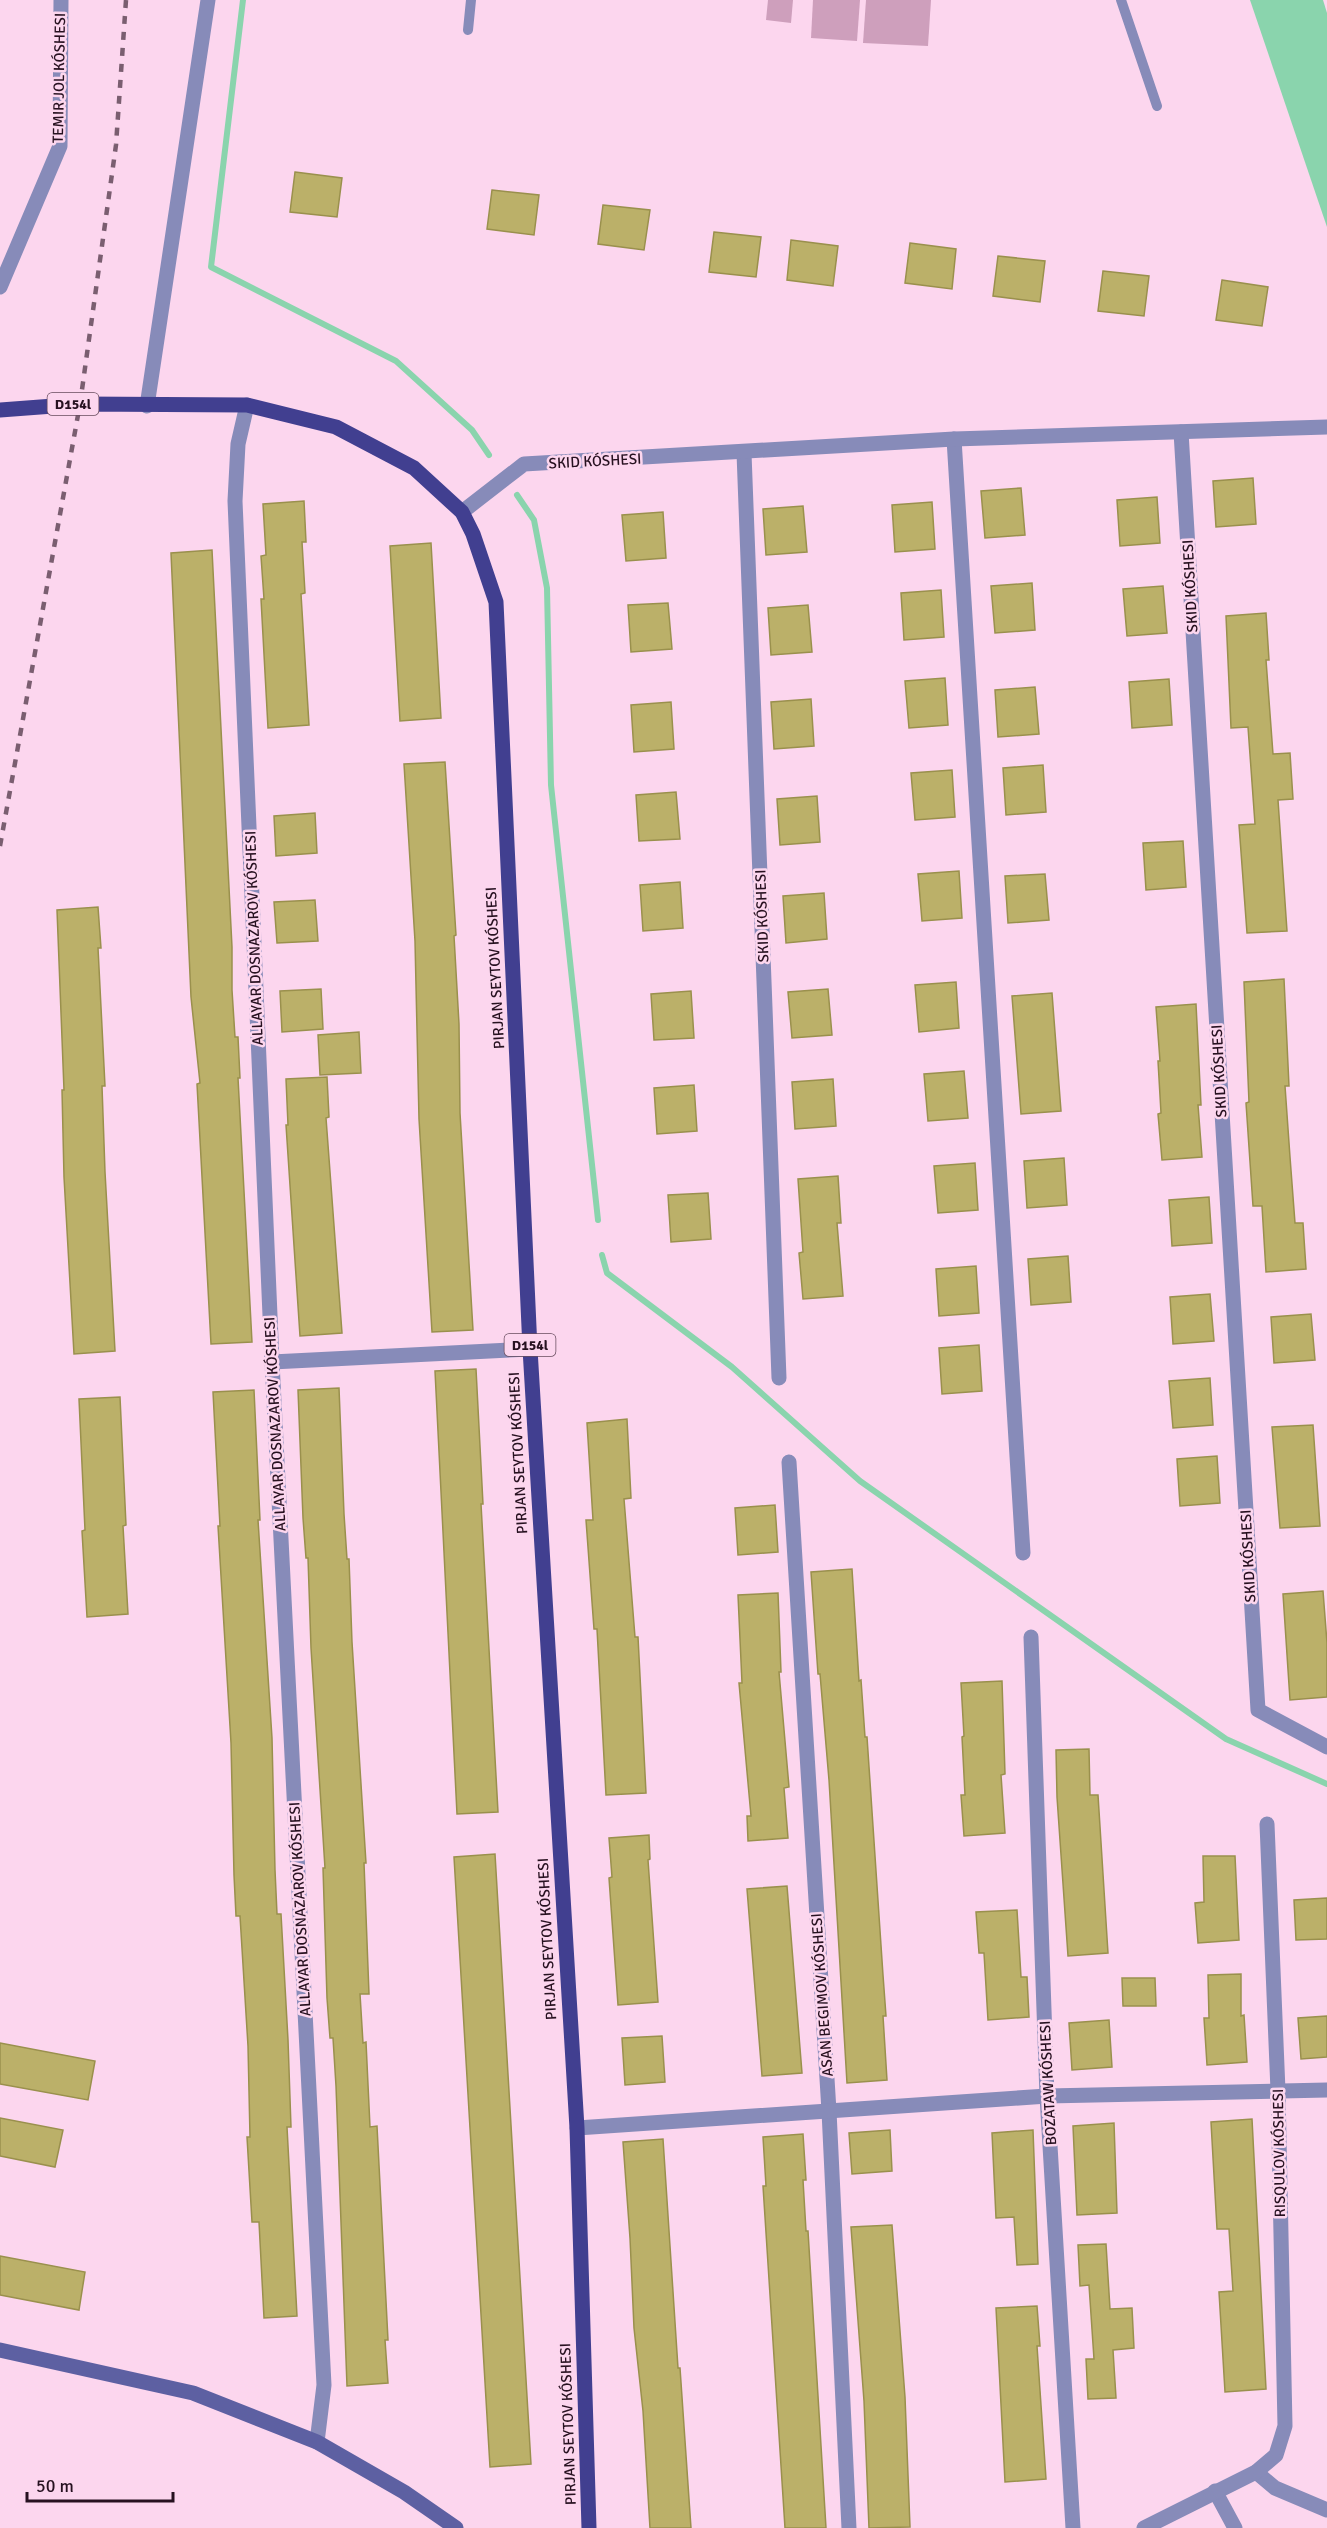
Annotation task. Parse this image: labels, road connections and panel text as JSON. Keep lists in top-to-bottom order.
{
  "streets": {
    "main road": ["D154l", "PIRJAN SEYTOV KÓSHESI"],
    "street": [
      "TEMIR JOL KÓSHESI",
      "SKID KÓSHESI",
      "ALLAYAR DOSNAZAROV KÓSHESI",
      "ASAN BEGIMOV KÓSHESI",
      "BOZATAW KÓSHESI"
    ]
  },
  "crossings": [
    ["D154l", "PIRJAN SEYTOV KÓSHESI"],
    ["SKID KÓSHESI", "PIRJAN SEYTOV KÓSHESI"],
    ["ALLAYAR DOSNAZAROV KÓSHESI", "PIRJAN SEYTOV KÓSHESI"]
  ],
  "scale_bar": "50 m"
}
